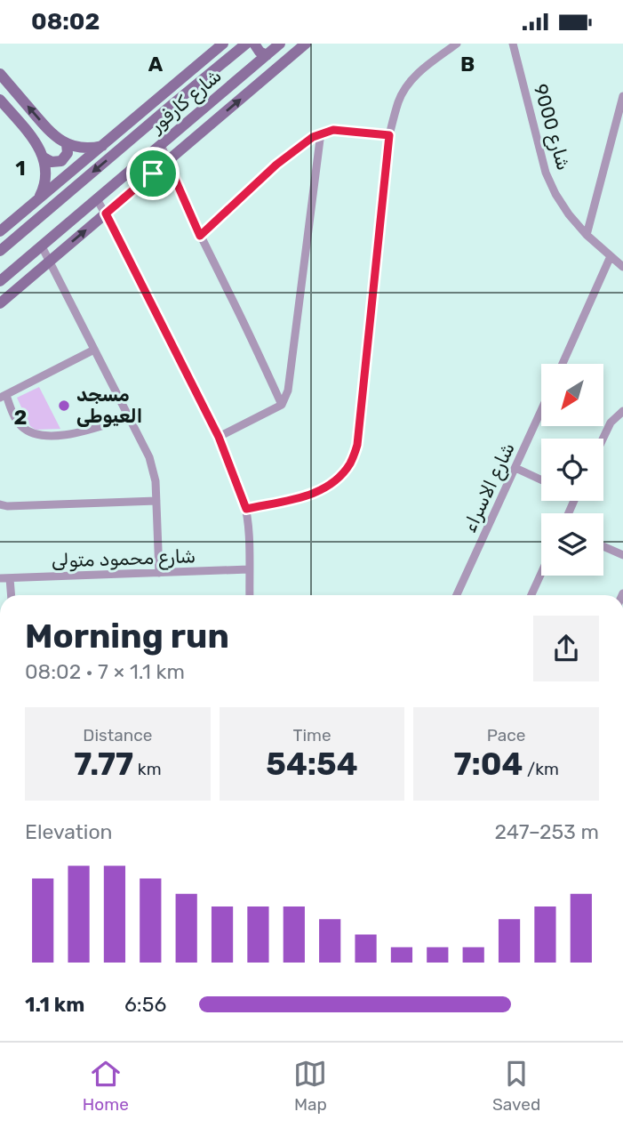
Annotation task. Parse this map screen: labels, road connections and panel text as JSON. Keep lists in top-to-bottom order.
{
  "streets": {
    "street": [
      "شارع كارفور",
      "شارع 9000",
      "شارع الاسراء",
      "شارع محمود متولى"
    ]
  },
  "places": ["مسجد العيوطى"],
  "north": "bottom left",
  "page": {
    "status": "08:02",
    "heading": ["Morning run", "08:02 · 7 × 1.1 km"],
    "stats": [
      ["Distance", "7.77 km"],
      ["Time", "54:54"],
      ["Pace", "7:04 /km"]
    ],
    "chart": ["Elevation", "247–253 m"],
    "list": [
      {
        "name": "1.1 km",
        "note": "6:56"
      }
    ],
    "tabs": ["Home", "Map", "Saved"]
  },
  "grid": {
    "columns": ["A", "B"],
    "rows": ["1", "2"]
  }
}
